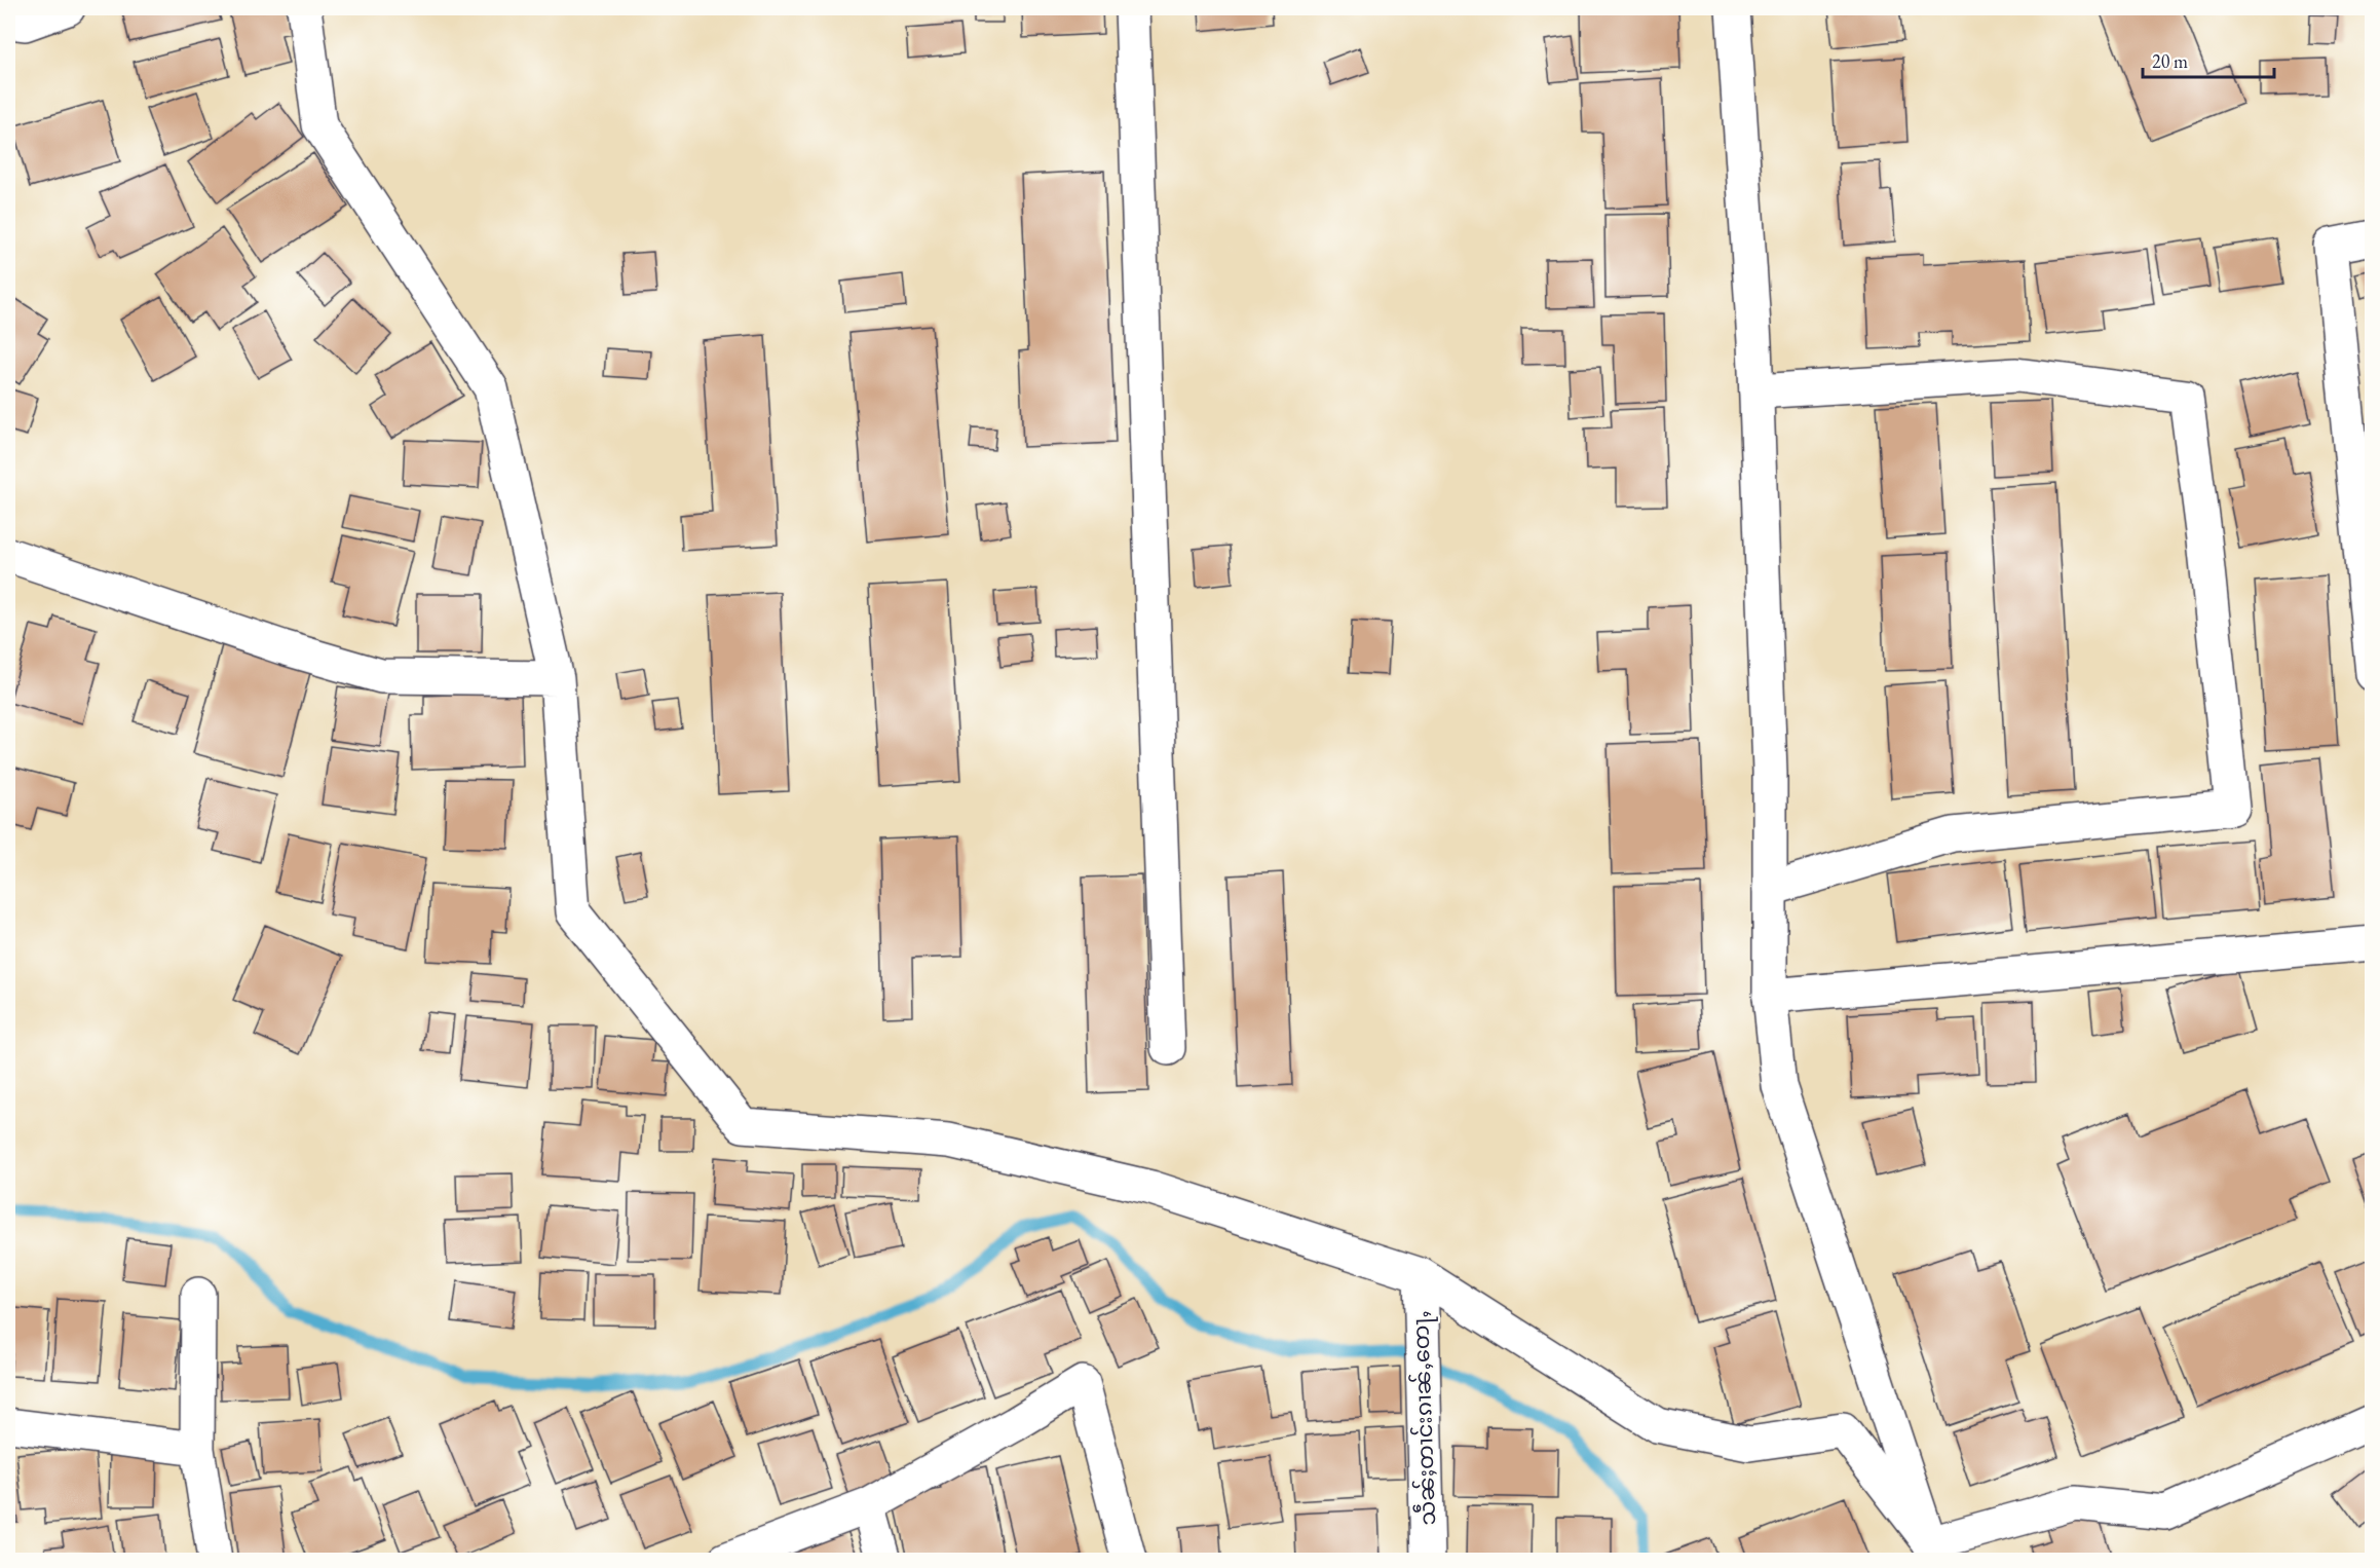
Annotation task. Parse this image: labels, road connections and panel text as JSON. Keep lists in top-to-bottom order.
{
  "streets": {
    "street": ["သဵၼ်ႈတၢင်းၵၢၼ်ႇတေႃႇ"]
  },
  "scale_bar": "20 m"
}
